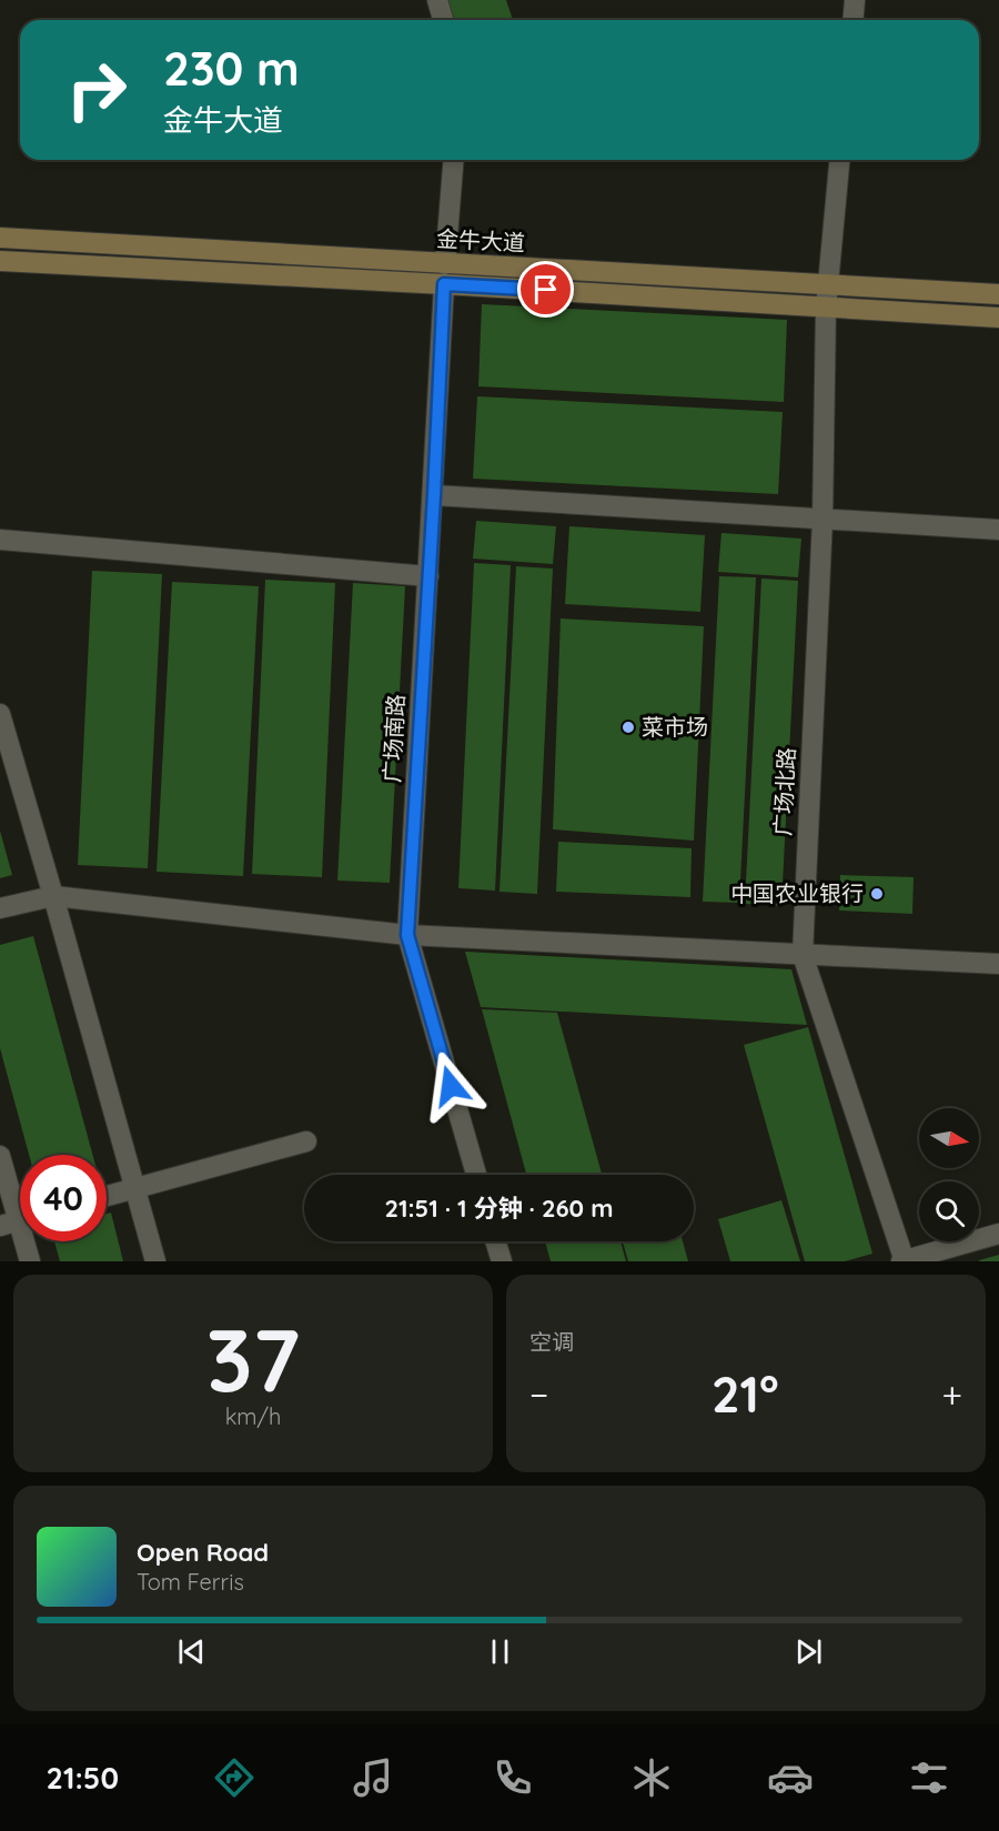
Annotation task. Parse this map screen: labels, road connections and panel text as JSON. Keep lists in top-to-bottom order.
{
  "streets": {
    "main road": ["金牛大道"],
    "street": ["广场南路", "广场北路"]
  },
  "crossings": [
    ["金牛大道", "广场南路"],
    ["金牛大道", "广场北路"]
  ],
  "places": ["菜市场", "中国农业银行"],
  "north": "right",
  "page": {
    "turn": ["230 m", "金牛大道"],
    "limit": "40",
    "trip": "21:51 · 1 分钟 · 260 m",
    "tile": [
      ["37", "km/h"],
      "空调"
    ],
    "heat": ["−", "21°", "+"],
    "song": ["Open Road", "Tom Ferris"],
    "tabs": "21:50"
  }
}
